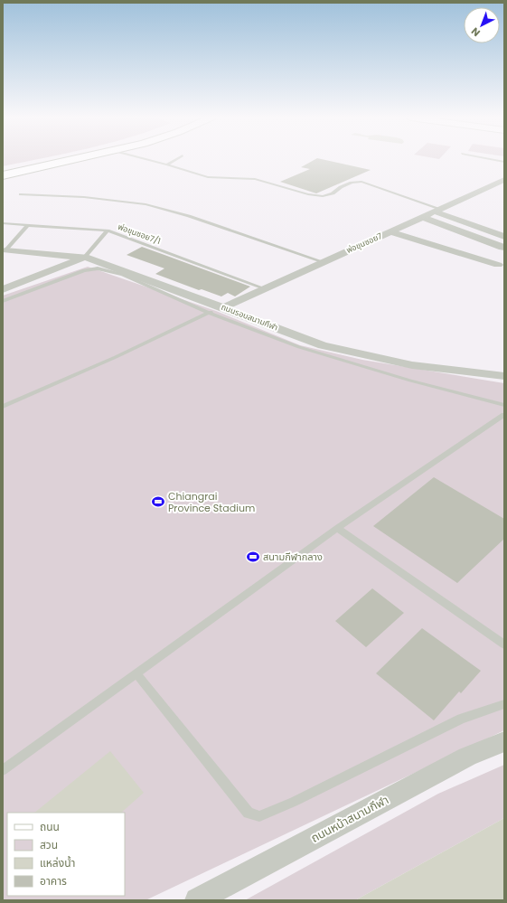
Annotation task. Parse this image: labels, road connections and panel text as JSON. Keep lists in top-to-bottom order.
{
  "streets": {
    "street": ["พ่อขุนซอย7", "ถนนรอบสนามกีฬา", "ถนนหน้าสนามกีฬา"],
    "lane": ["พ่อขุนซอย7/1"]
  },
  "crossings": [
    ["พ่อขุนซอย7/1", "พ่อขุนซอย7"],
    ["พ่อขุนซอย7", "ถนนรอบสนามกีฬา"]
  ],
  "places": {
    "sports": ["Chiangrai Province Stadium", "สนามกีฬากลาง"]
  },
  "legend": [
    "ถนน",
    "สวน",
    "แหล่งน้ำ",
    "อาคาร"
  ],
  "north": "bottom left"
}
